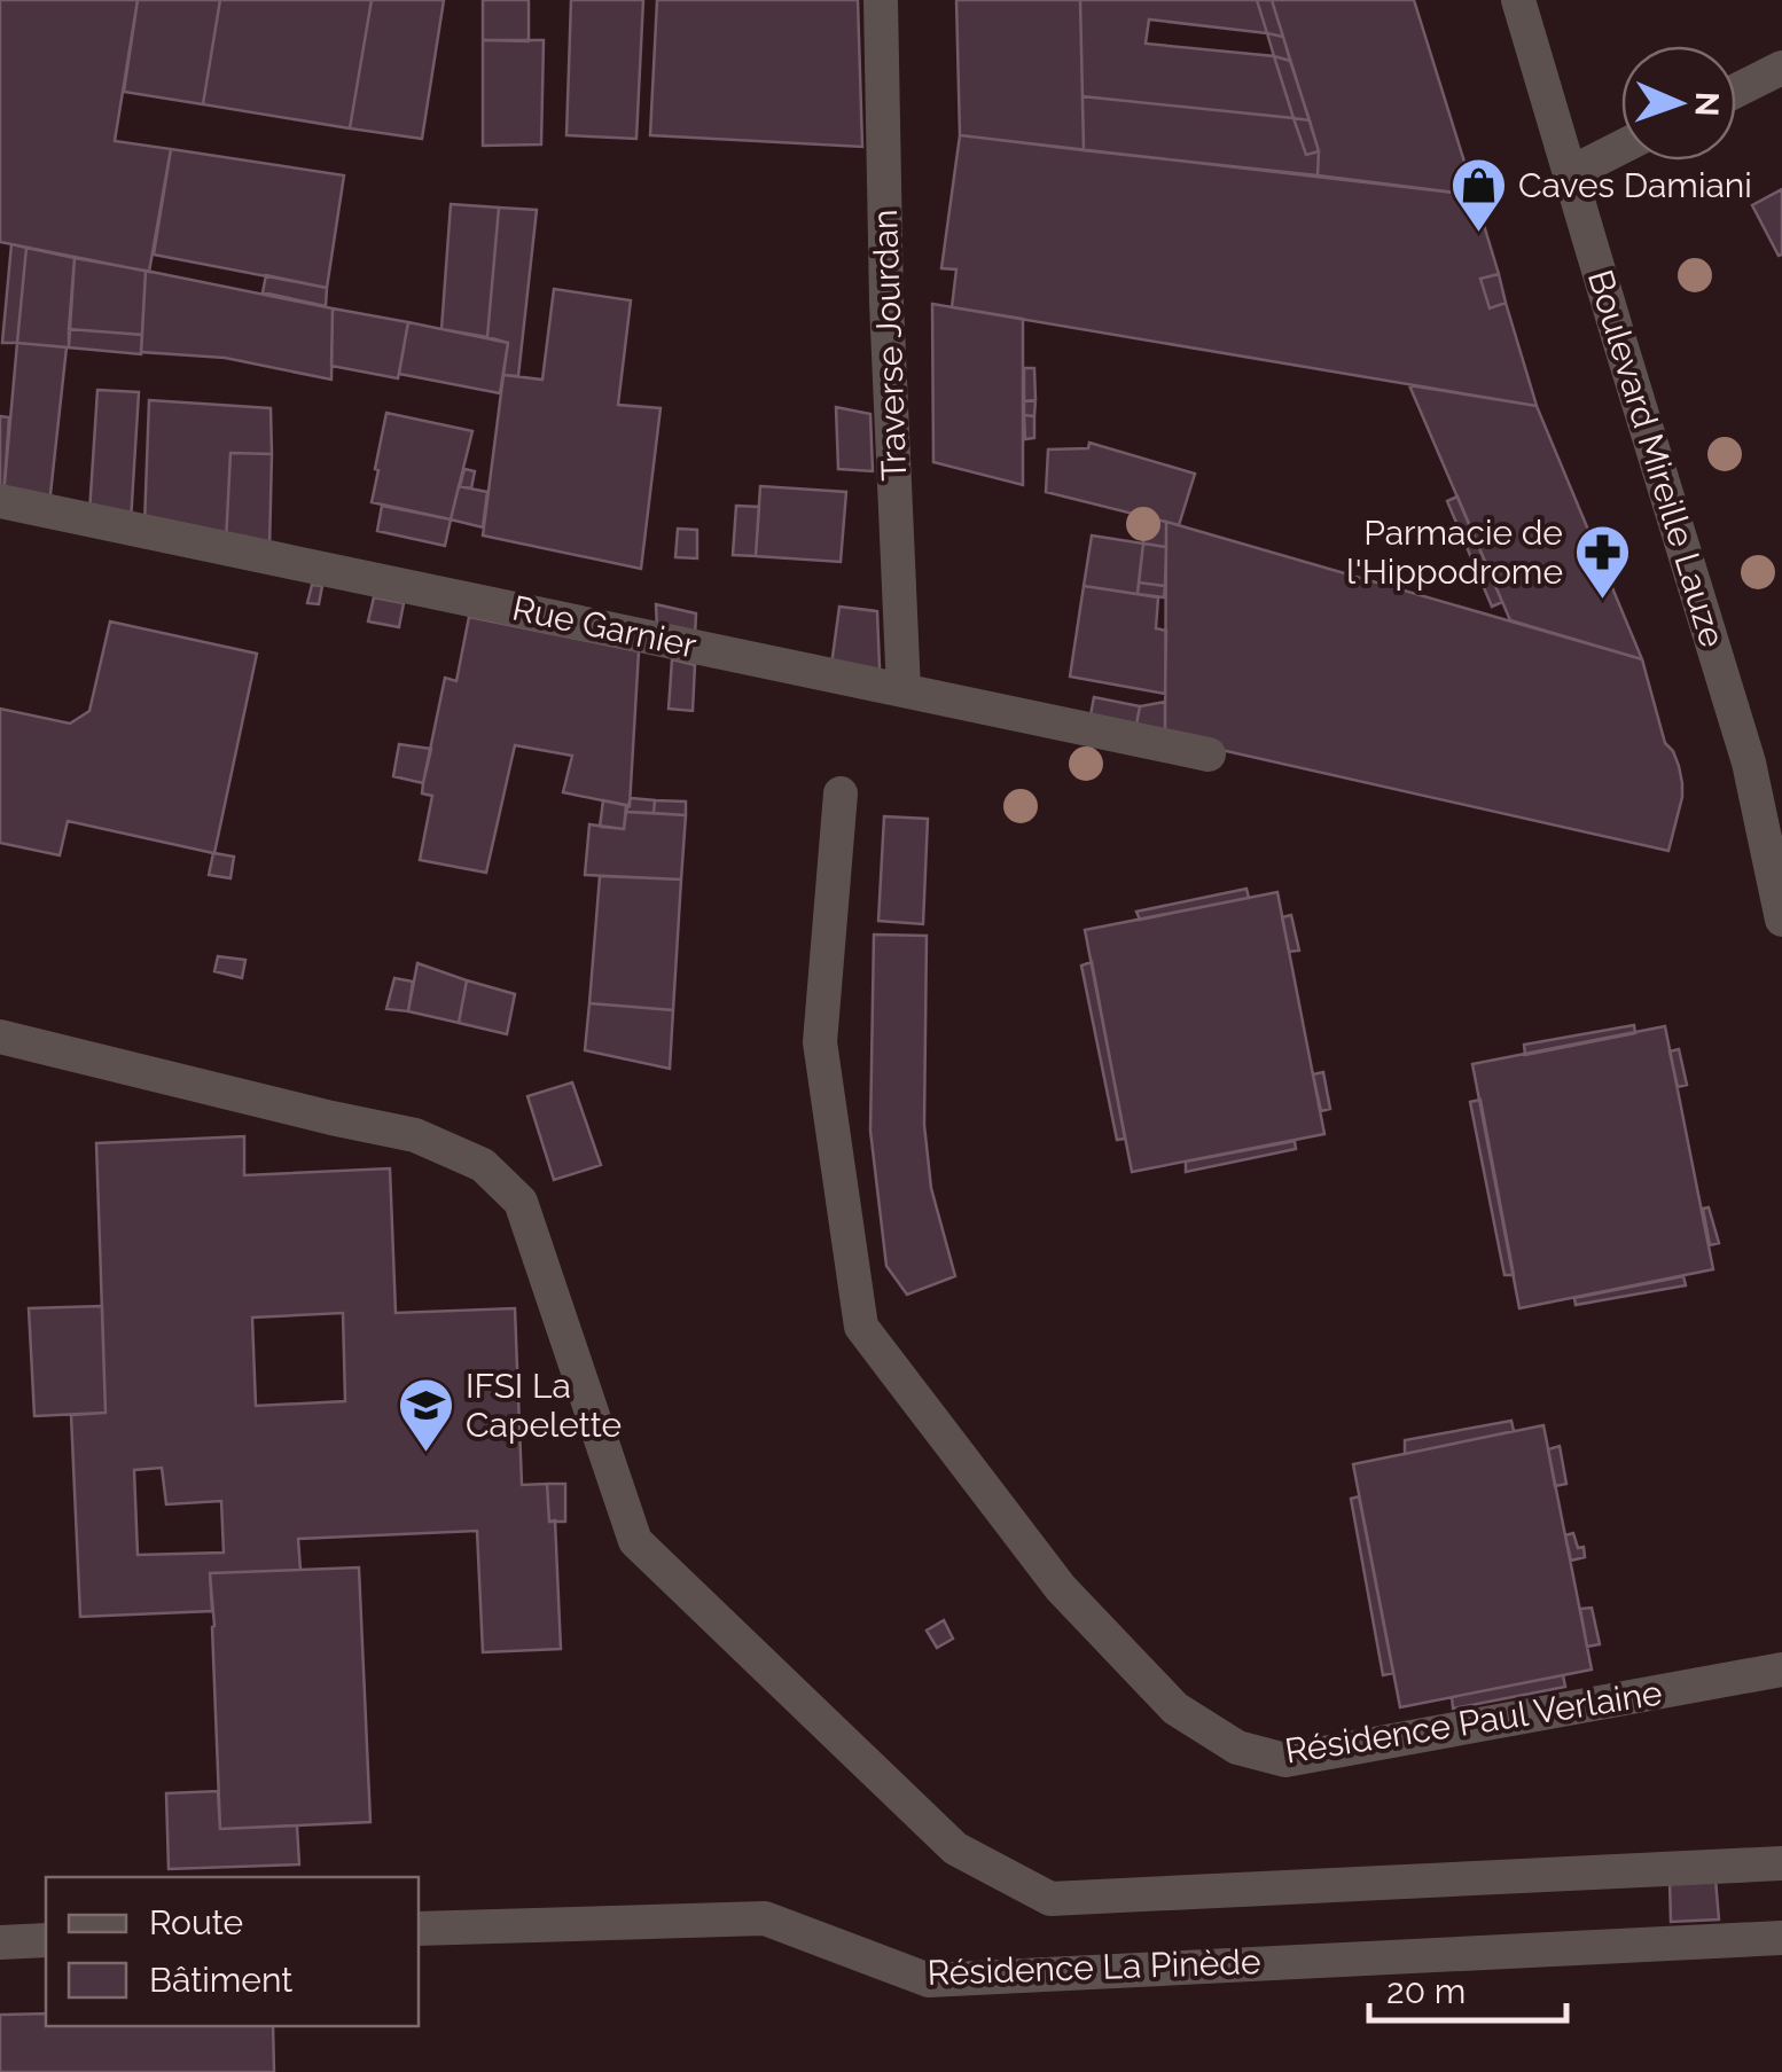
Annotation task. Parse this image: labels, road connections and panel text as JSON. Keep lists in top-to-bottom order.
{
  "streets": {
    "street": [
      "Traverse Jourdan",
      "Boulevard Mireille Lauze",
      "Rue Garnier",
      "Résidence Paul Verlaine",
      "Résidence La Pinède"
    ]
  },
  "crossings": [
    ["Traverse Jourdan", "Rue Garnier"]
  ],
  "places": {
    "shop": ["Caves Damiani"],
    "pharmacy": ["Parmacie de l'Hippodrome"],
    "school or university": ["IFSI La Capelette"]
  },
  "legend": ["Route", "Bâtiment"],
  "scale_bar": "20 m",
  "north": "right"
}
